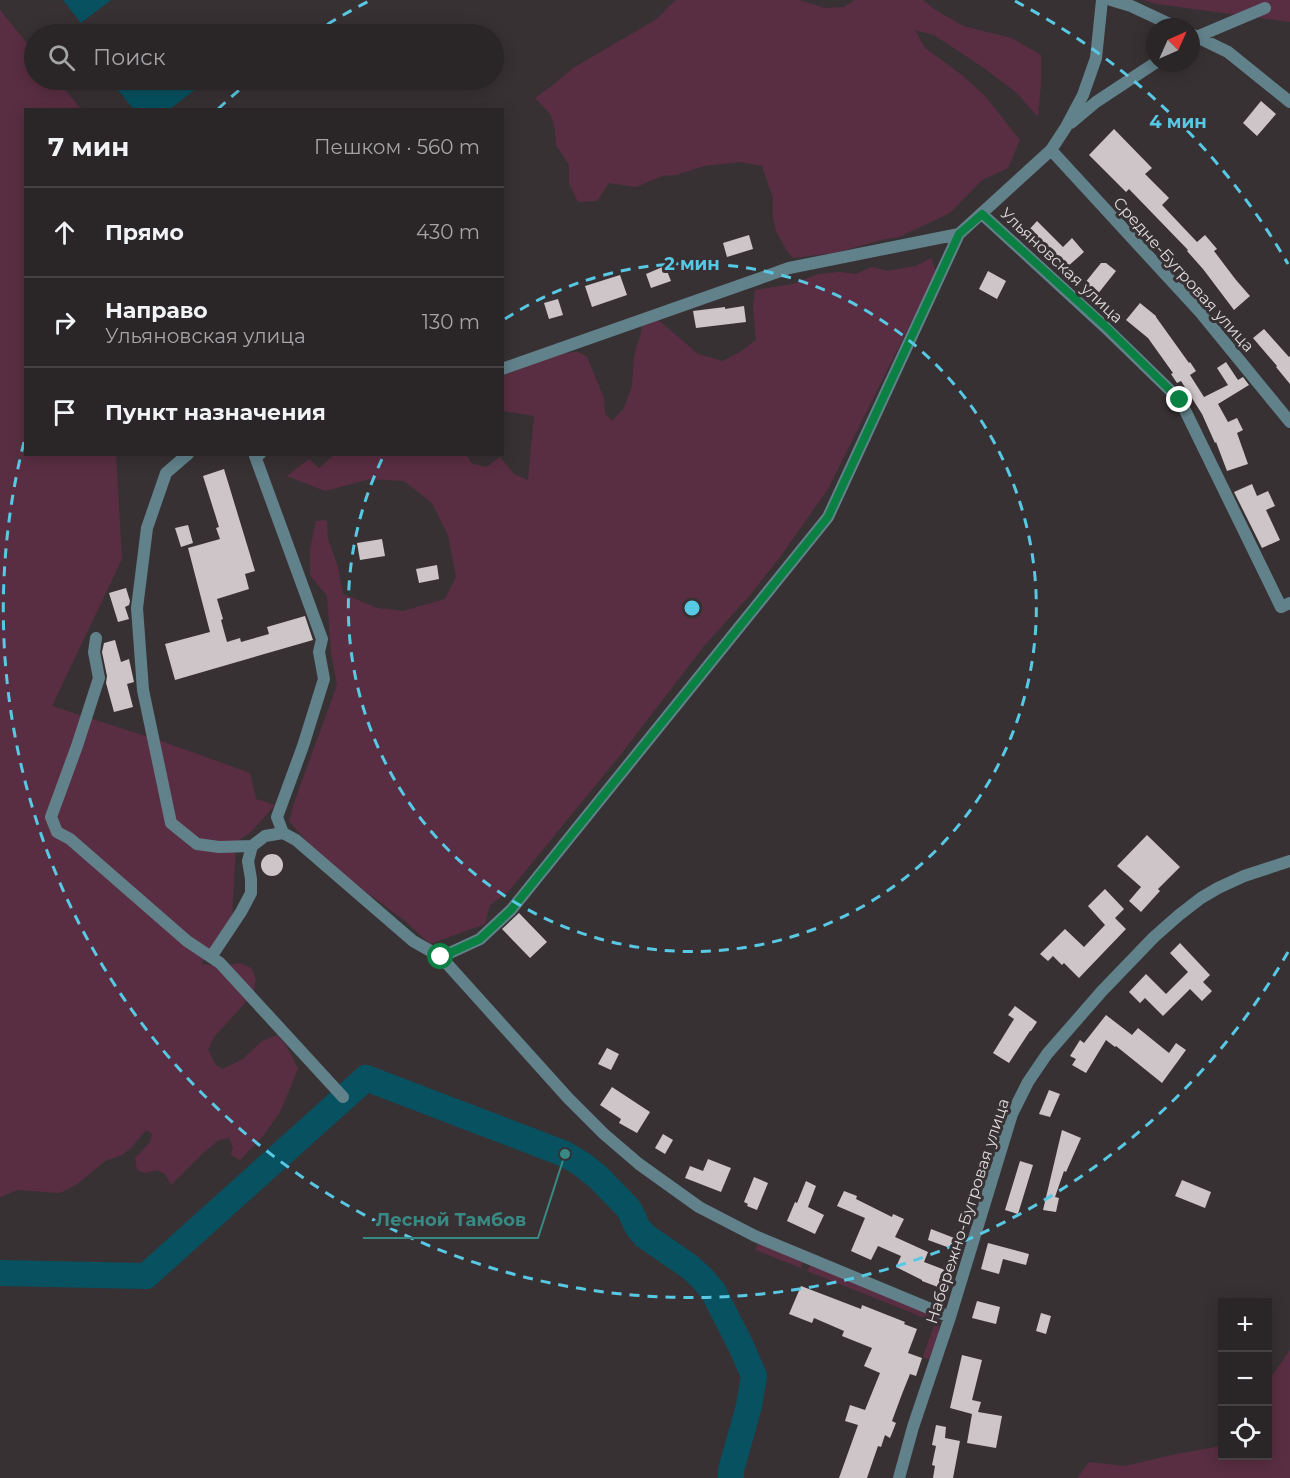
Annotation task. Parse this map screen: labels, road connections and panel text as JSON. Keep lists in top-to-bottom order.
{
  "streets": {
    "street": ["Ульяновская улица", "Средне-Бугровая улица", "Набережно-Бугровая улица"]
  },
  "places": ["Лесной Тамбов"],
  "north": "top right",
  "page": {
    "search": "Поиск",
    "heading": ["7 мин", "Пешком · 560 m"],
    "list": [
      ["Прямо", "430 m"],
      ["Направо", "Ульяновская улица", "130 m"],
      "Пункт назначения"
    ],
    "map_buttons": ["+", "−"]
  },
  "rings": ["4 мин", "2 мин"]
}
